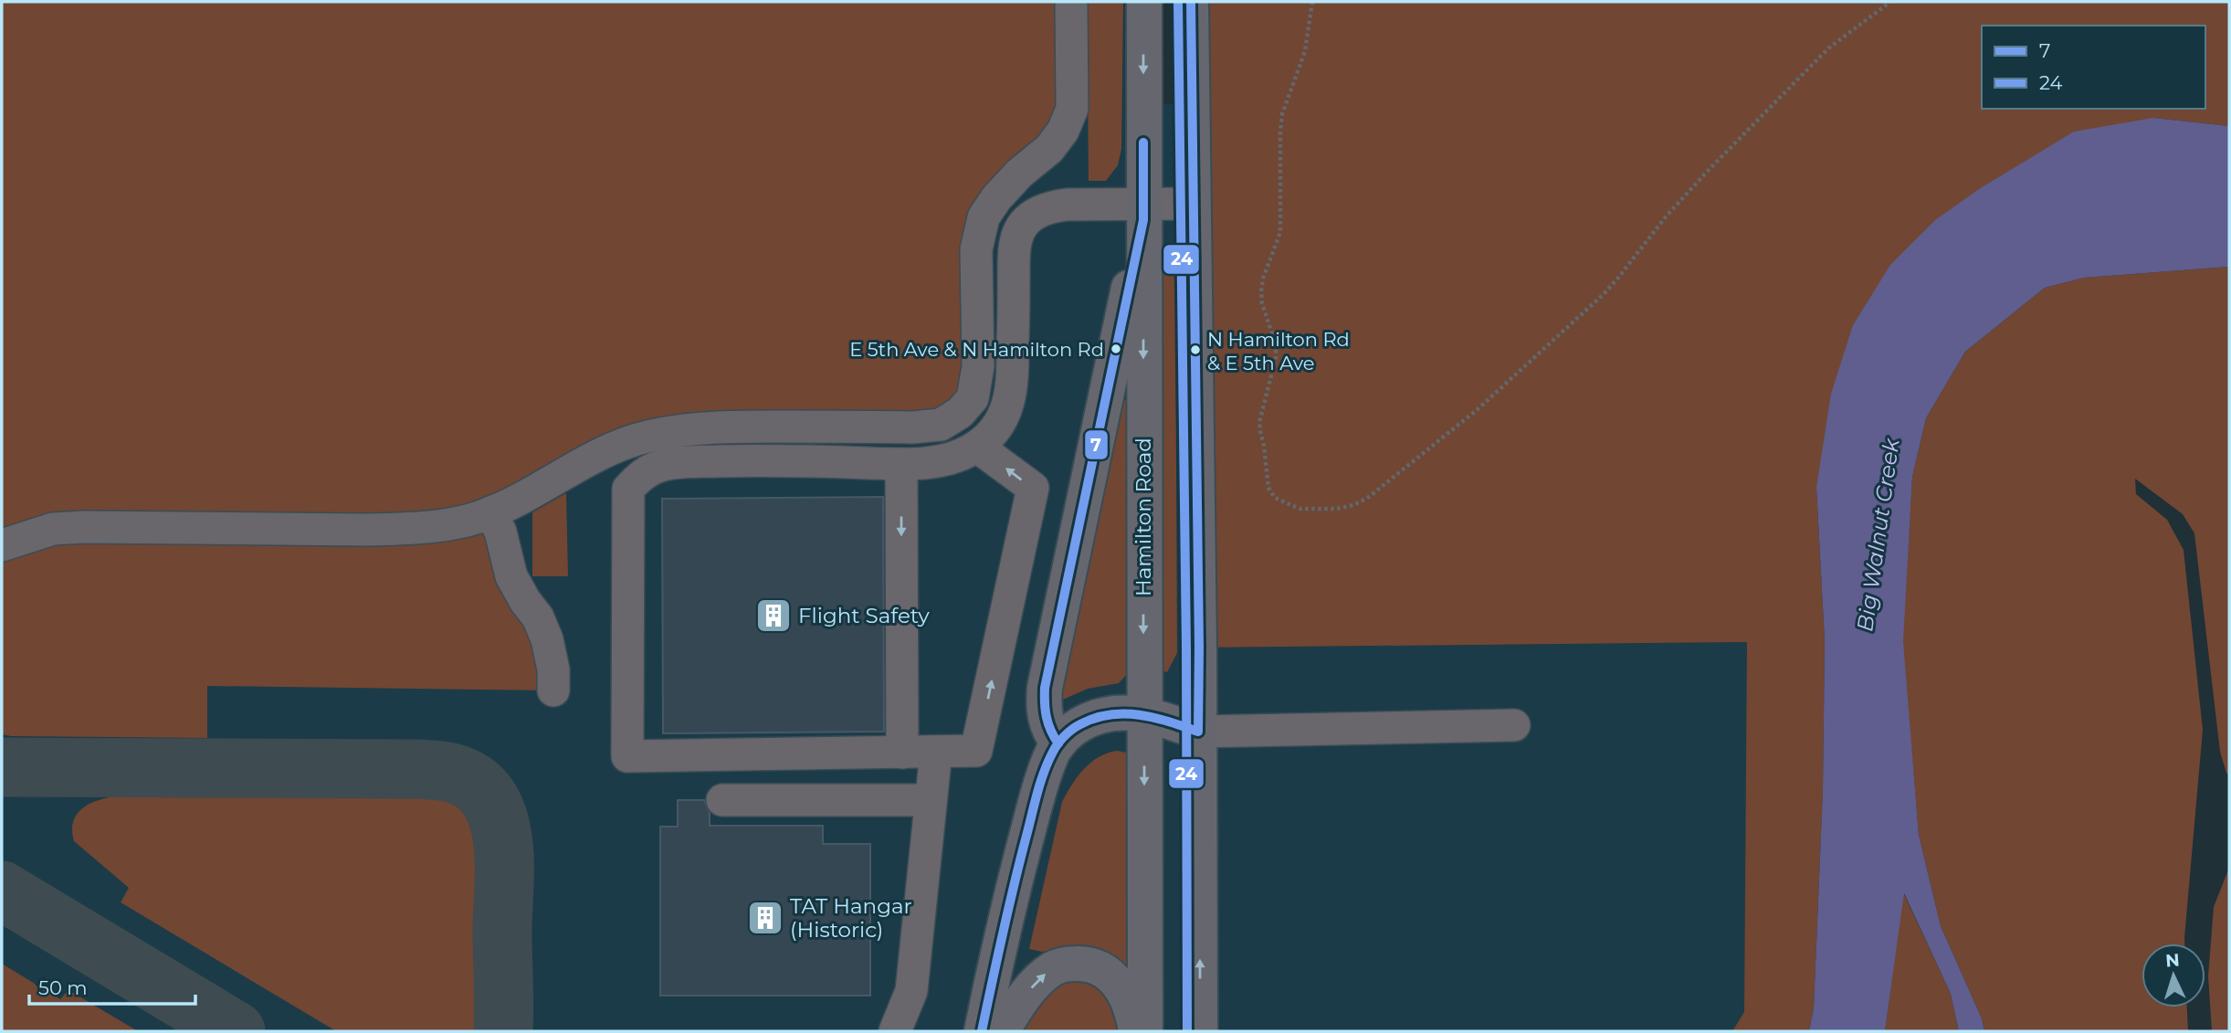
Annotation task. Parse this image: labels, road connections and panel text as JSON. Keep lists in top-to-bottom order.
{
  "streets": {
    "main road": ["Hamilton Road"]
  },
  "water": ["Big Walnut Creek"],
  "places": {
    "other": ["E 5th Ave & N Hamilton Rd", "N Hamilton Rd & E 5th Ave"],
    "building": ["Flight Safety", "TAT Hangar (Historic)"]
  },
  "lines": ["transit line 7", "transit line 24"],
  "legend": ["7", "24"],
  "scale_bar": "50 m",
  "north": "top"
}
